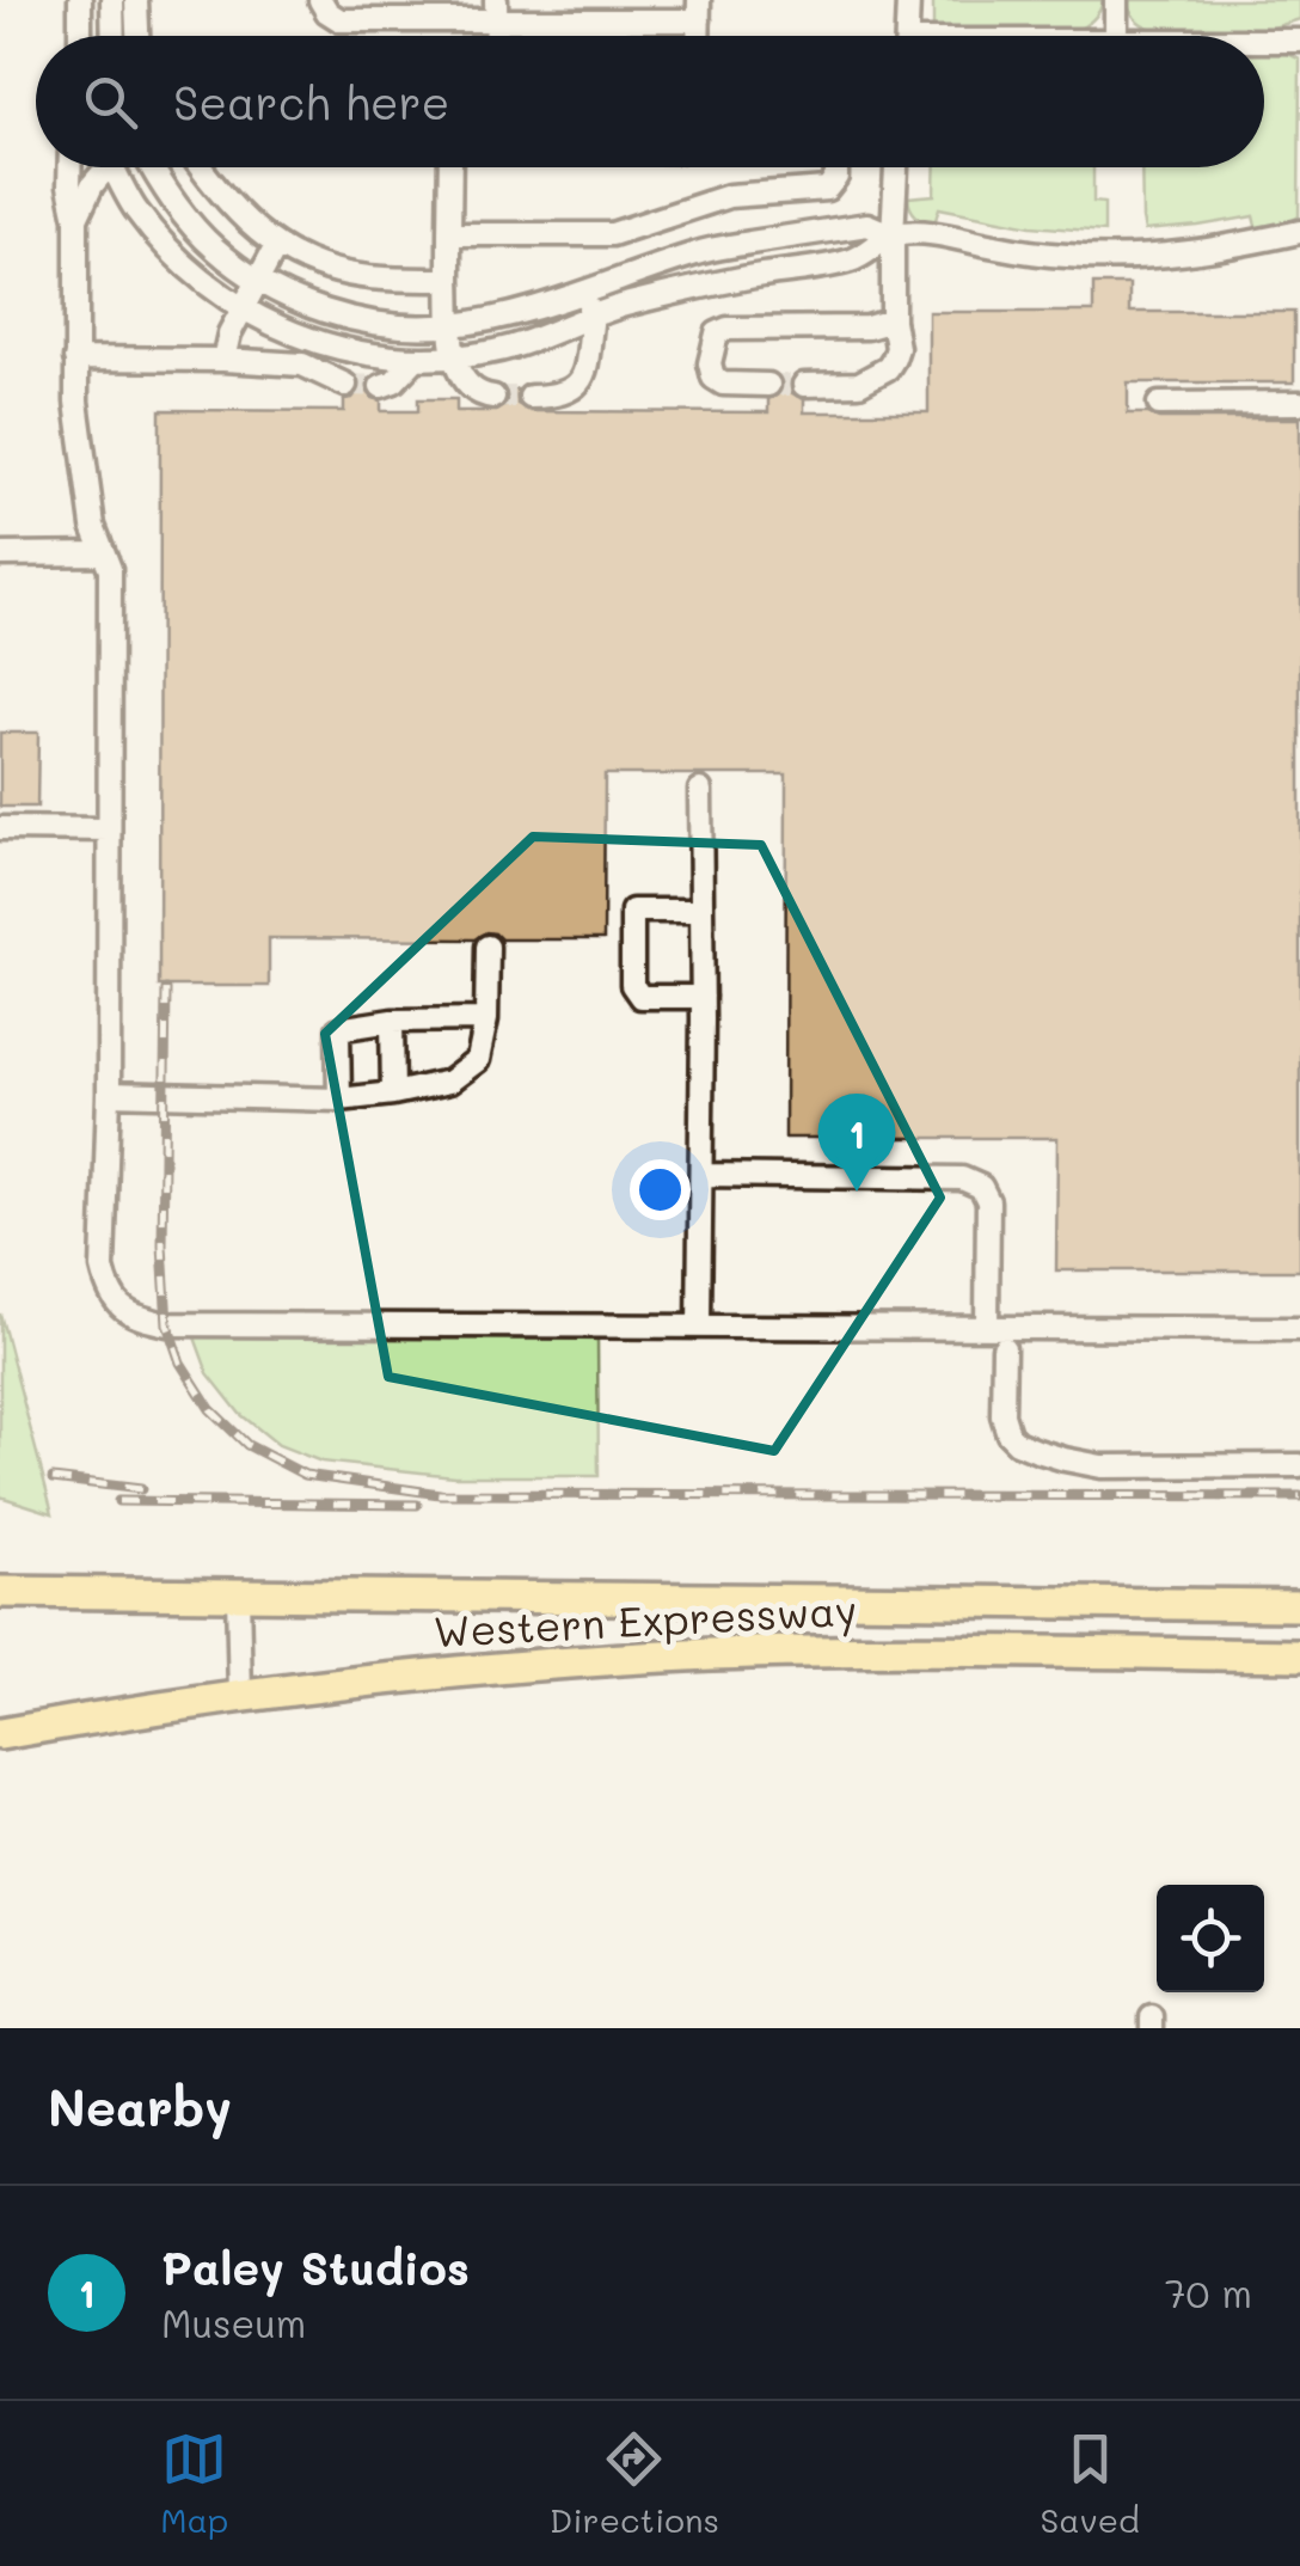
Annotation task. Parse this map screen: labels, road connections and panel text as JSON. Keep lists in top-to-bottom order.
{
  "streets": {
    "highway": ["Western Expressway"]
  },
  "page": {
    "search": "Search here",
    "pins": "1",
    "heading": "Nearby",
    "list": [
      {
        "mark": "1",
        "name": "Paley Studios",
        "note": "Museum",
        "value": "70 m"
      }
    ],
    "nav": ["Map", "Directions", "Saved"]
  }
}
